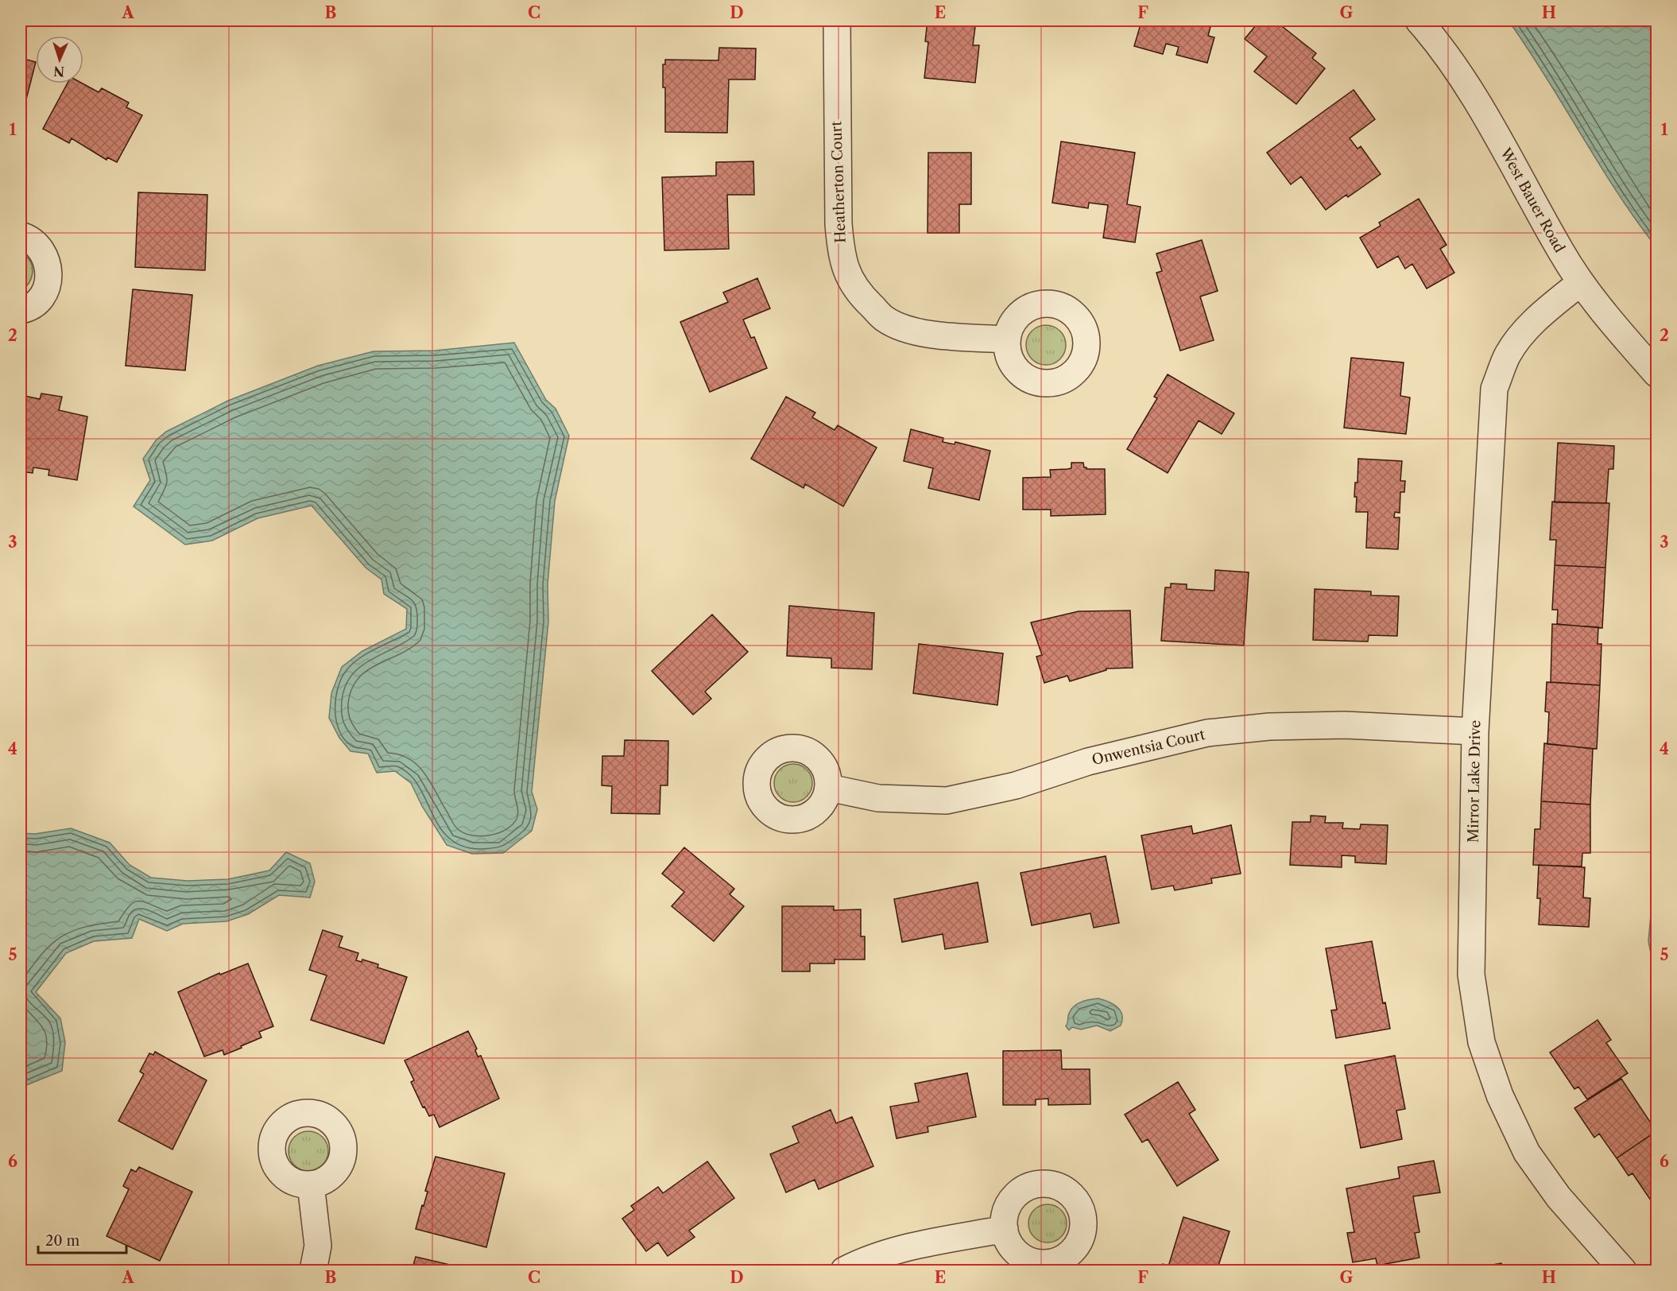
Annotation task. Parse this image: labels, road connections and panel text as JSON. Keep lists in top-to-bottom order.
{
  "streets": {
    "street": [
      "Heatherton Court",
      "West Bauer Road",
      "Onwentsia Court",
      "Mirror Lake Drive"
    ]
  },
  "crossings": [
    ["West Bauer Road", "Mirror Lake Drive"],
    ["Onwentsia Court", "Mirror Lake Drive"]
  ],
  "scale_bar": "20 m",
  "north": "bottom",
  "grid": {
    "columns": [
      "A",
      "B",
      "C",
      "D",
      "E",
      "F",
      "G",
      "H"
    ],
    "rows": [
      "1",
      "2",
      "3",
      "4",
      "5",
      "6"
    ]
  }
}
